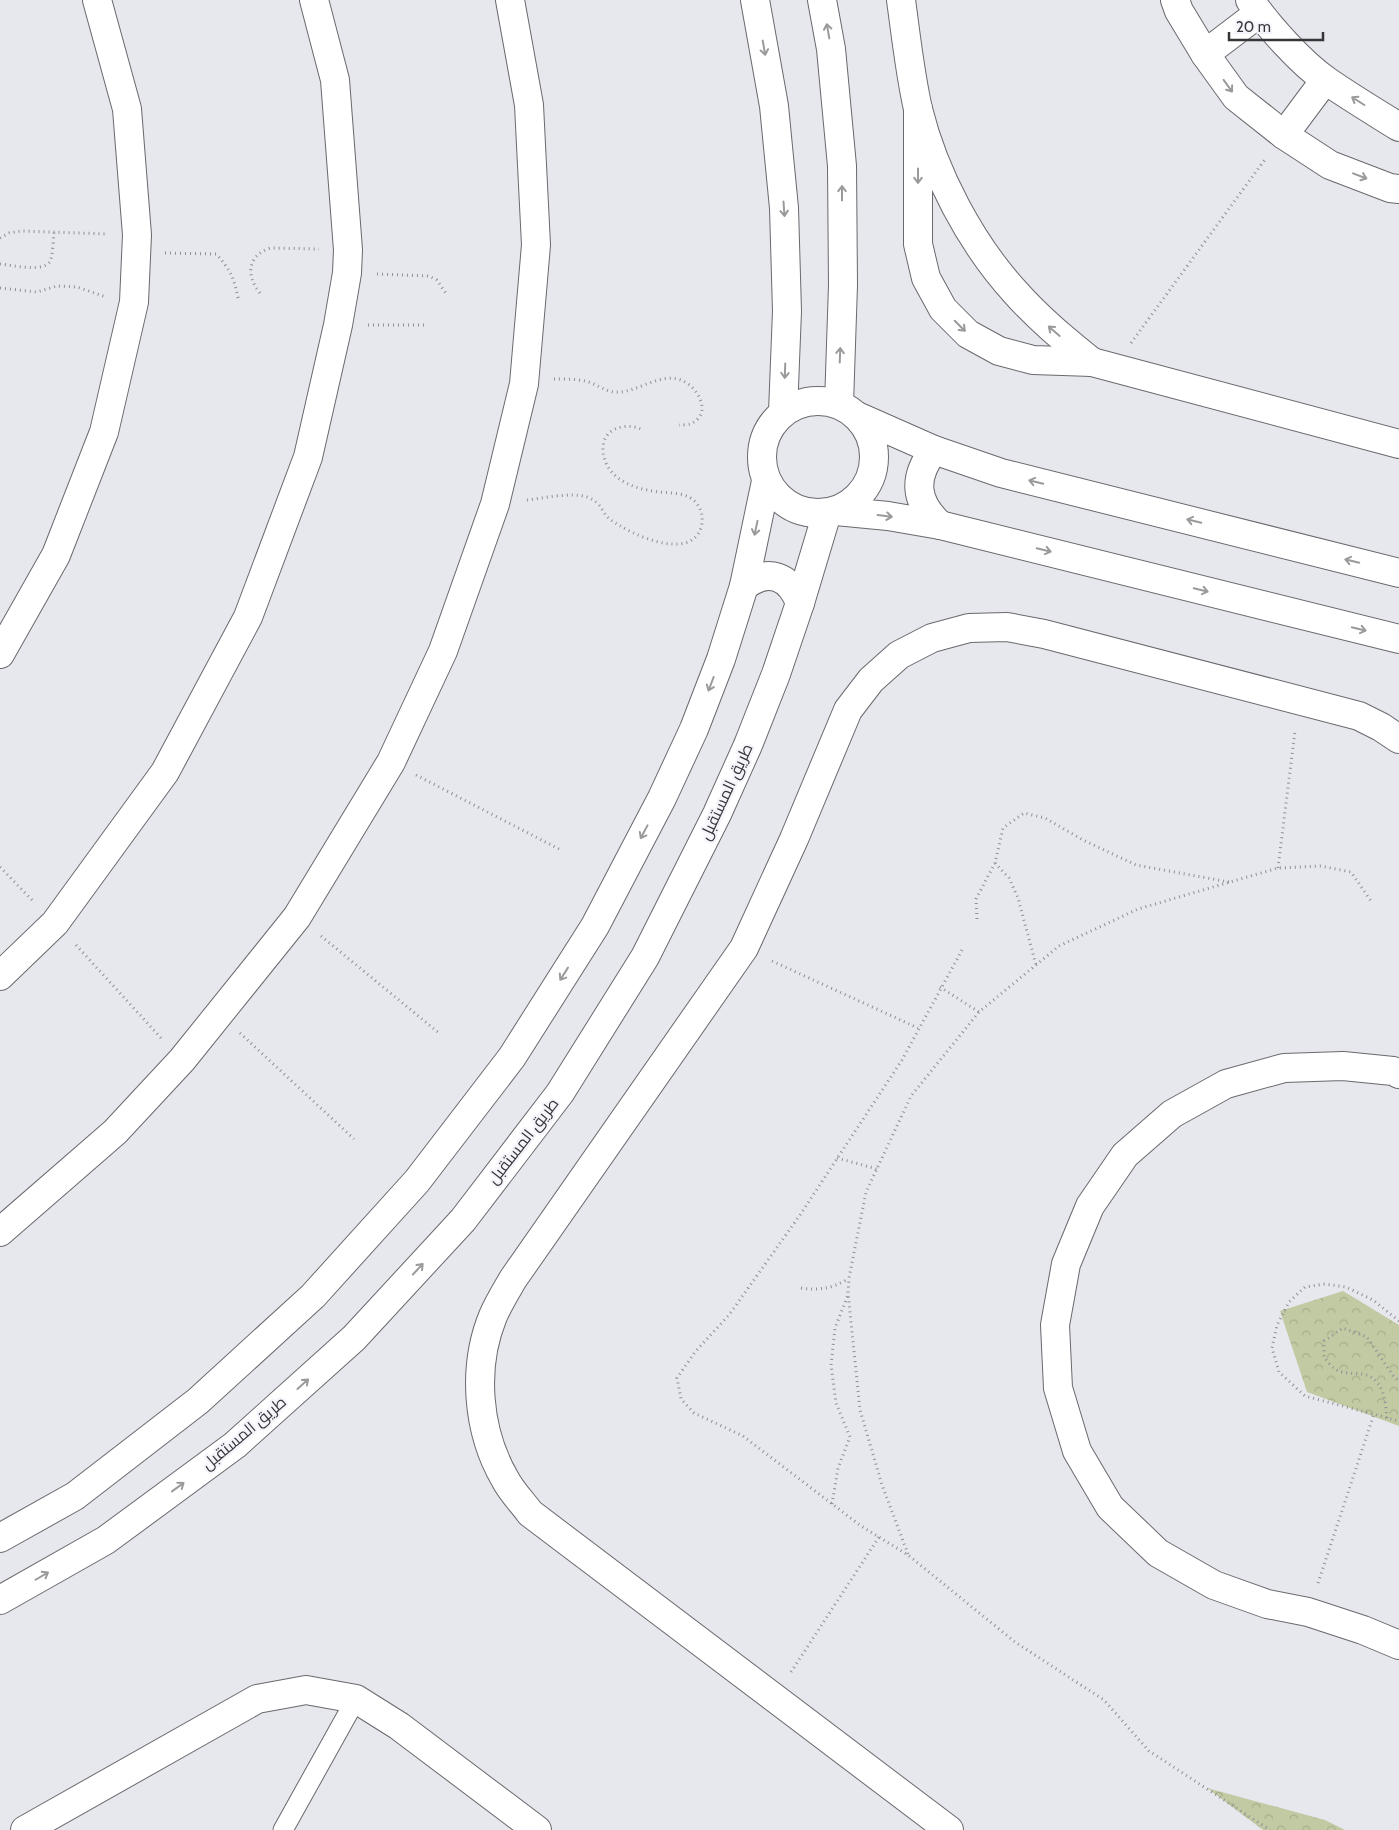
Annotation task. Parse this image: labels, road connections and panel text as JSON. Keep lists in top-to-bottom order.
{
  "streets": {
    "street": ["طريق المستقبل"]
  },
  "scale_bar": "20 m"
}
